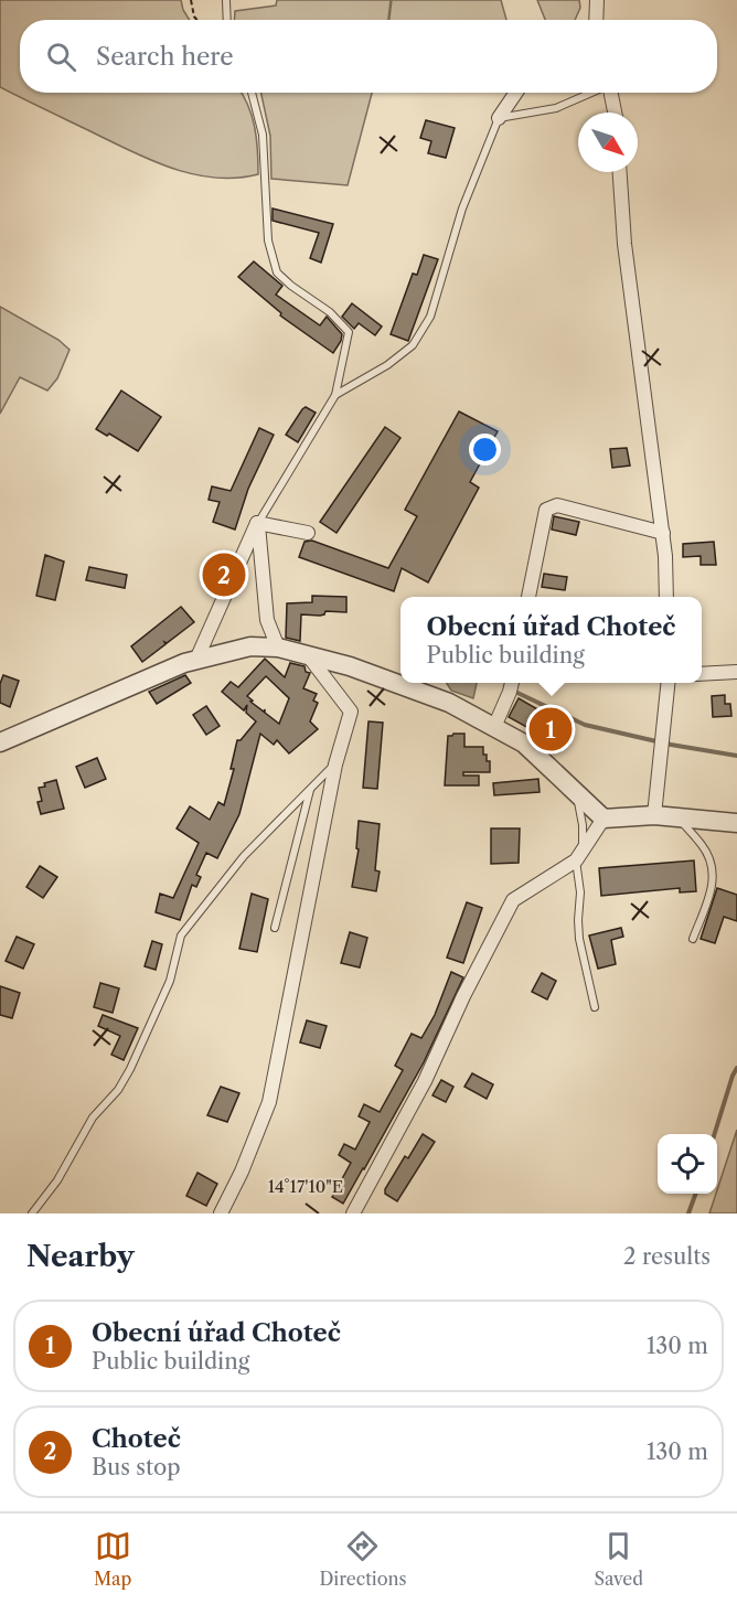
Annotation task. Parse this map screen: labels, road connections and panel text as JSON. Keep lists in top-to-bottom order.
{
  "north": "bottom right",
  "page": {
    "search": "Search here",
    "pins": ["2", "1"],
    "popup": ["Obecní úřad Choteč", "Public building"],
    "heading": ["Nearby", "2 results"],
    "list": [
      {
        "mark": "1",
        "name": "Obecní úřad Choteč",
        "note": "Public building",
        "value": "130 m"
      },
      {
        "mark": "2",
        "name": "Choteč",
        "note": "Bus stop",
        "value": "130 m"
      }
    ],
    "nav": ["Map", "Directions", "Saved"]
  },
  "coordinates": ["14°17'10\"E"]
}
